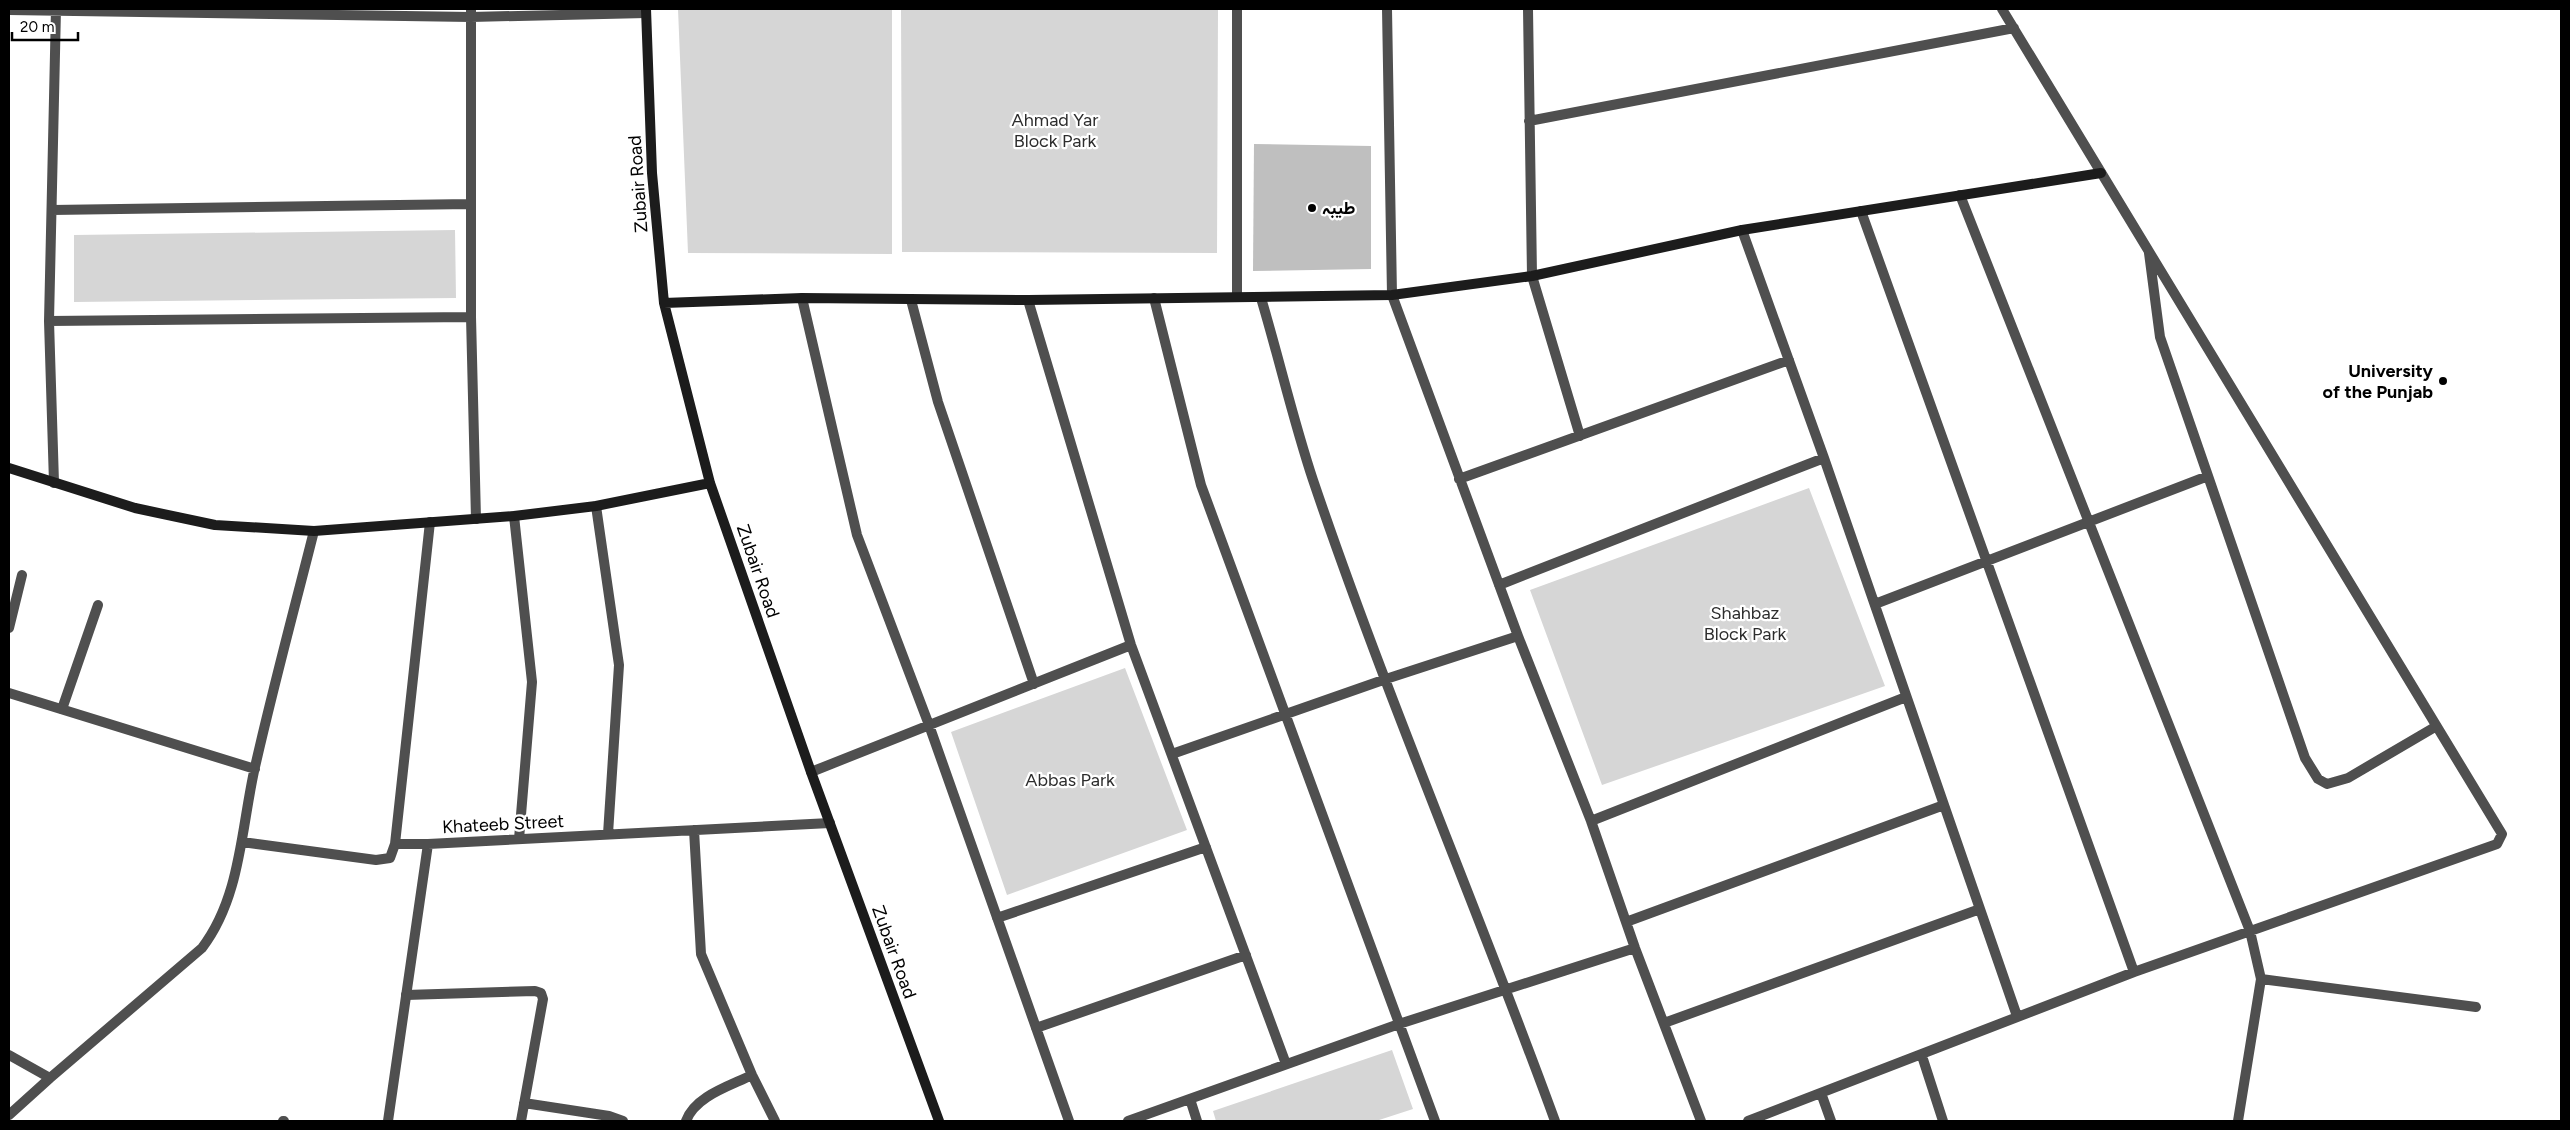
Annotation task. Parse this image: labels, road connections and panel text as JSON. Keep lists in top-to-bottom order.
{
  "streets": {
    "street": ["Zubair Road", "Khateeb Street"]
  },
  "crossings": [
    ["Zubair Road", "Khateeb Street"]
  ],
  "parks": ["Ahmad Yar Block Park", "Shahbaz Block Park", "Abbas Park"],
  "places": ["طیبہ", "University of the Punjab"],
  "scale_bar": "20 m"
}
